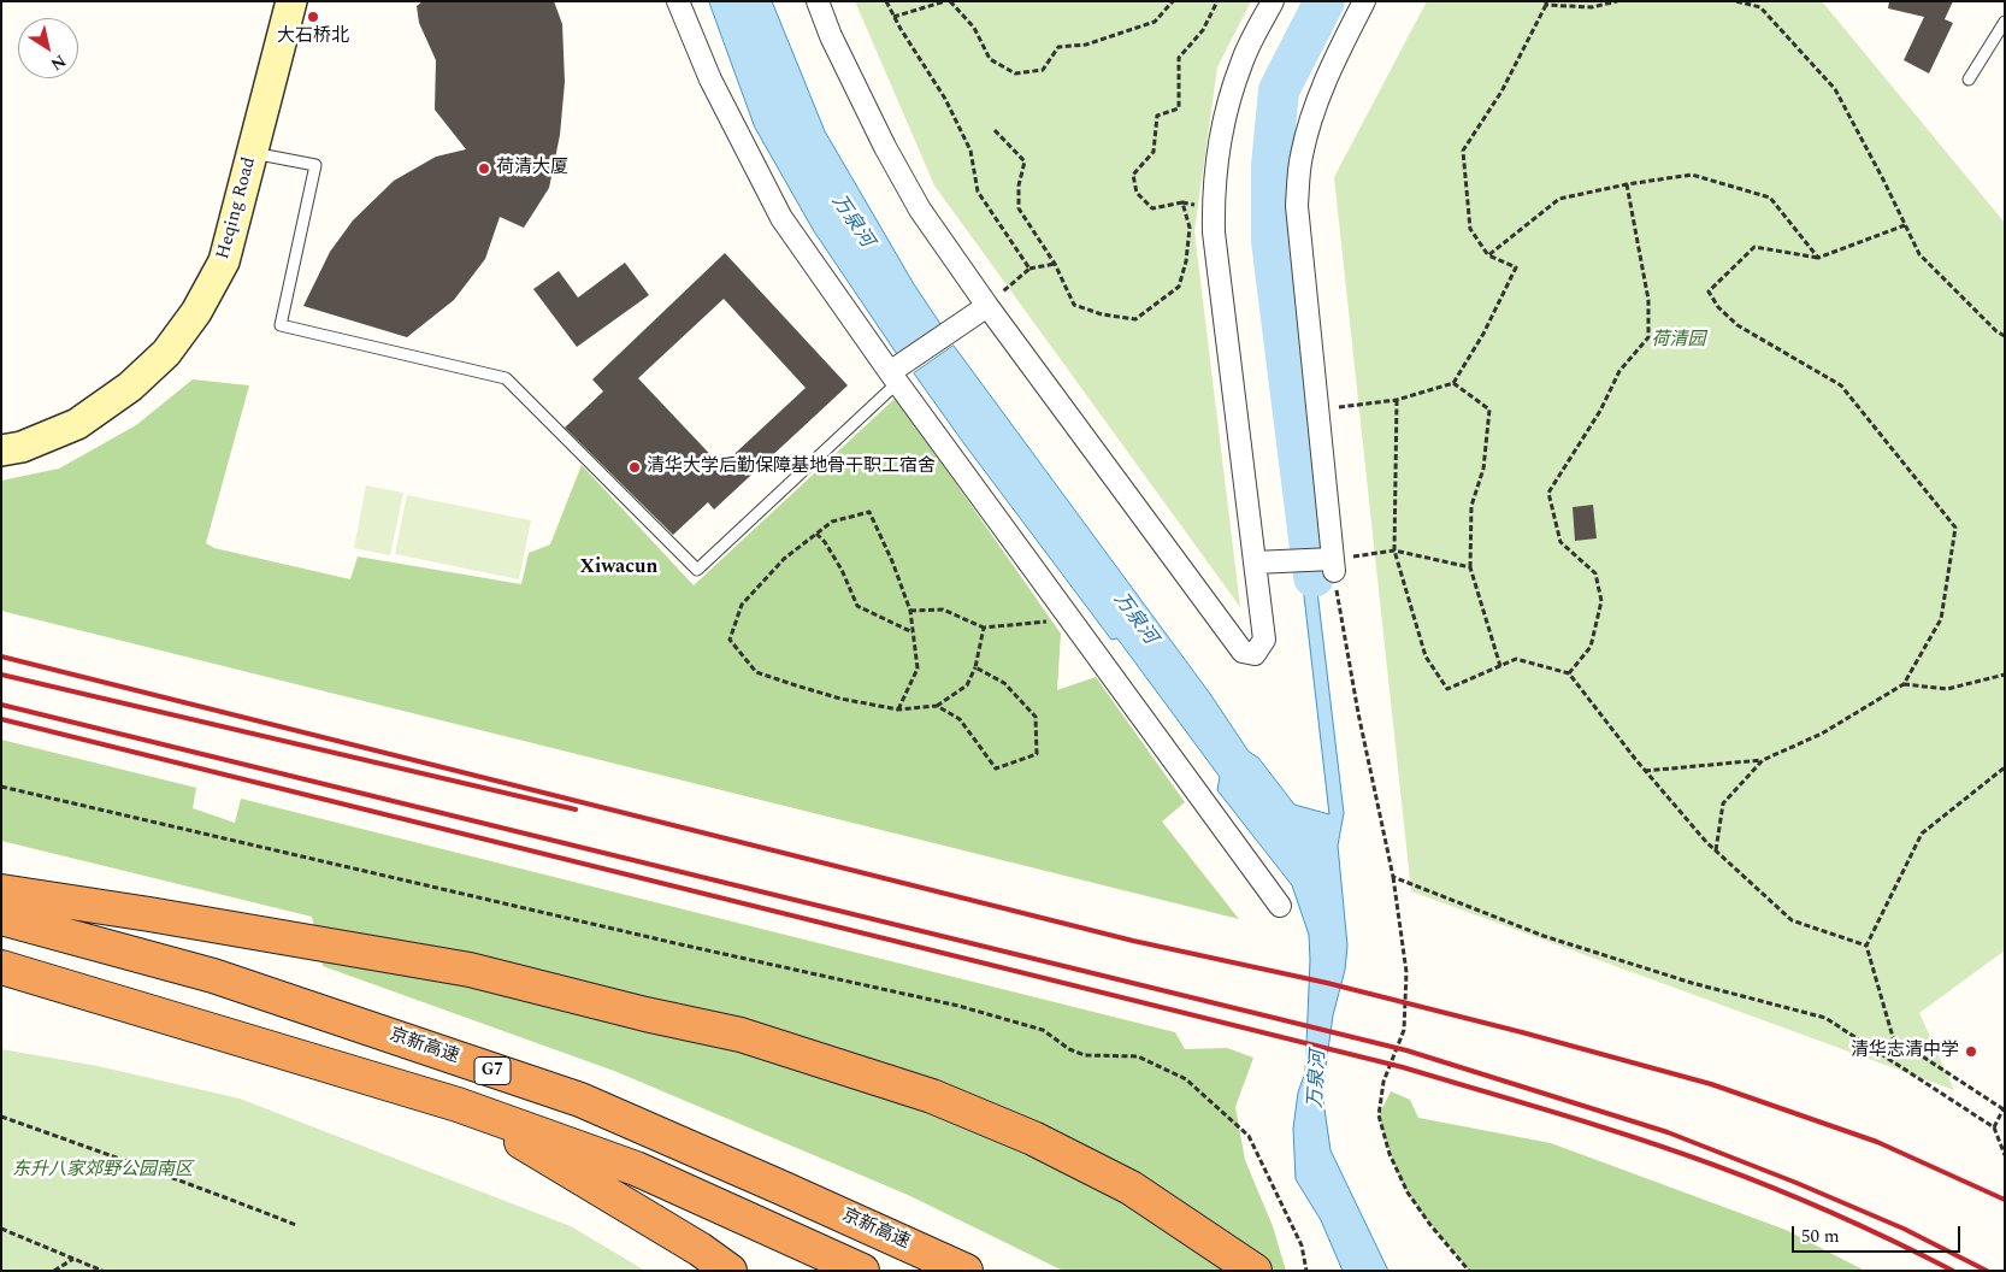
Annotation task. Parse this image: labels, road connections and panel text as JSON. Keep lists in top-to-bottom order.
{
  "streets": {
    "highway": ["京新高速", "G7"],
    "main road": ["Heqing Road"]
  },
  "districts": ["Xiwacun"],
  "water": ["万泉河"],
  "parks": ["荷清园", "东升八家郊野公园南区"],
  "places": [
    "大石桥北",
    "荷清大厦",
    "清华大学后勤保障基地骨干职工宿舍",
    "清华志清中学"
  ],
  "scale_bar": "50 m",
  "north": "bottom right"
}
